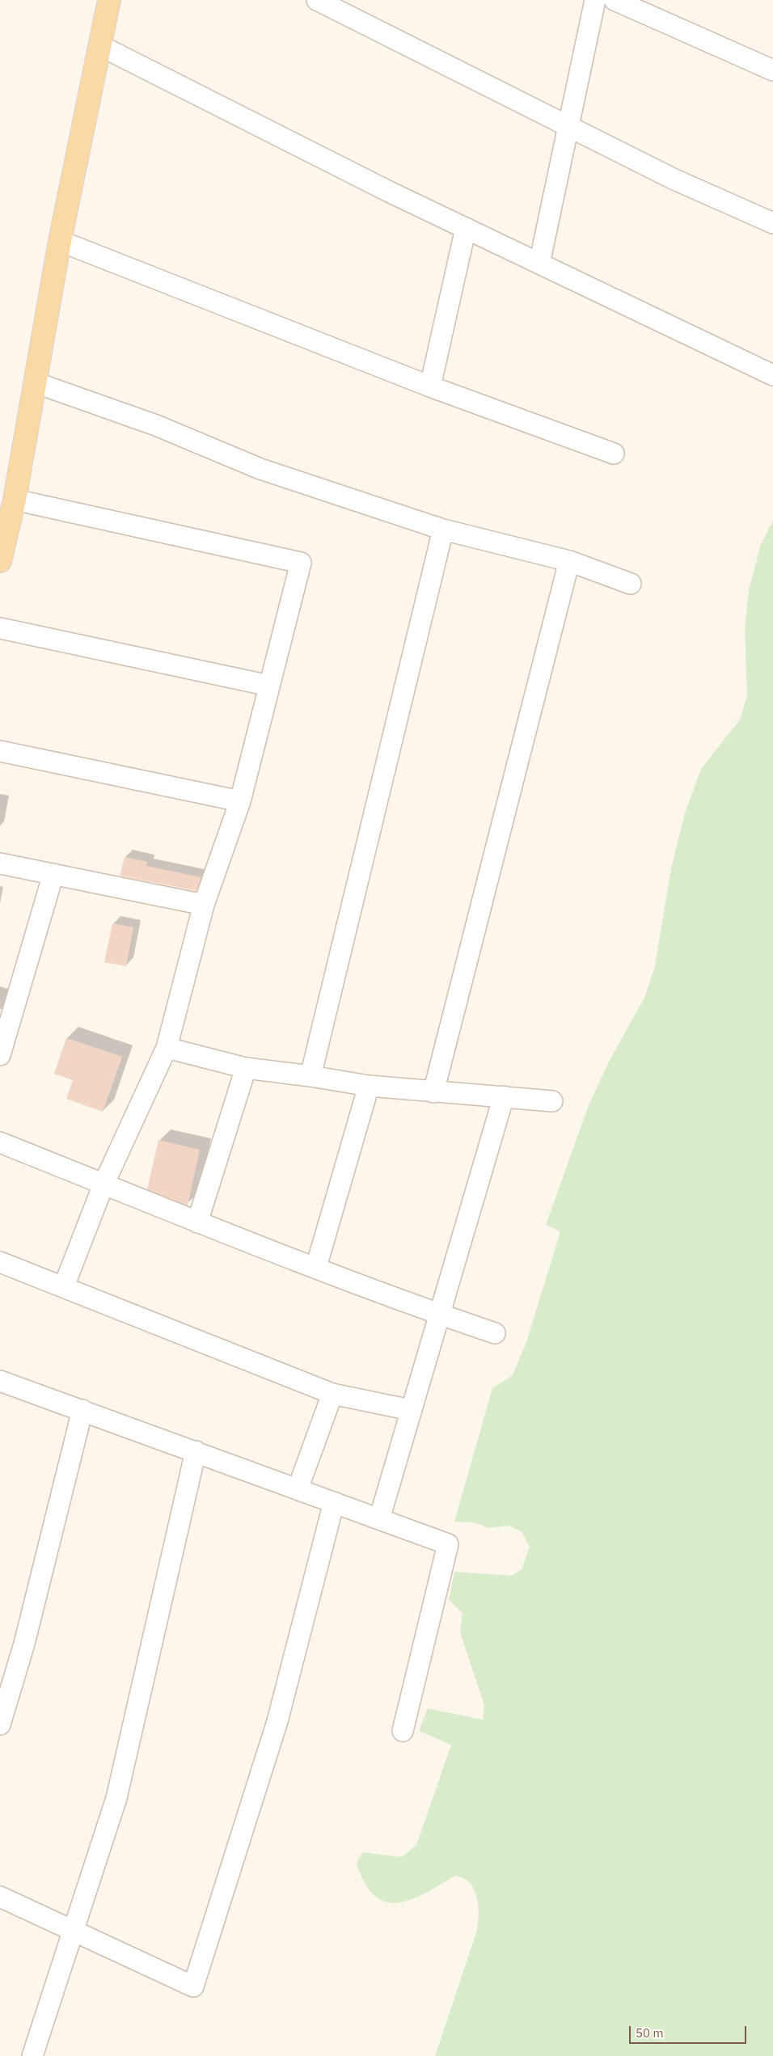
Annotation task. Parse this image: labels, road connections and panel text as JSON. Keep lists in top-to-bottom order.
{
  "scale_bar": "50 m"
}
